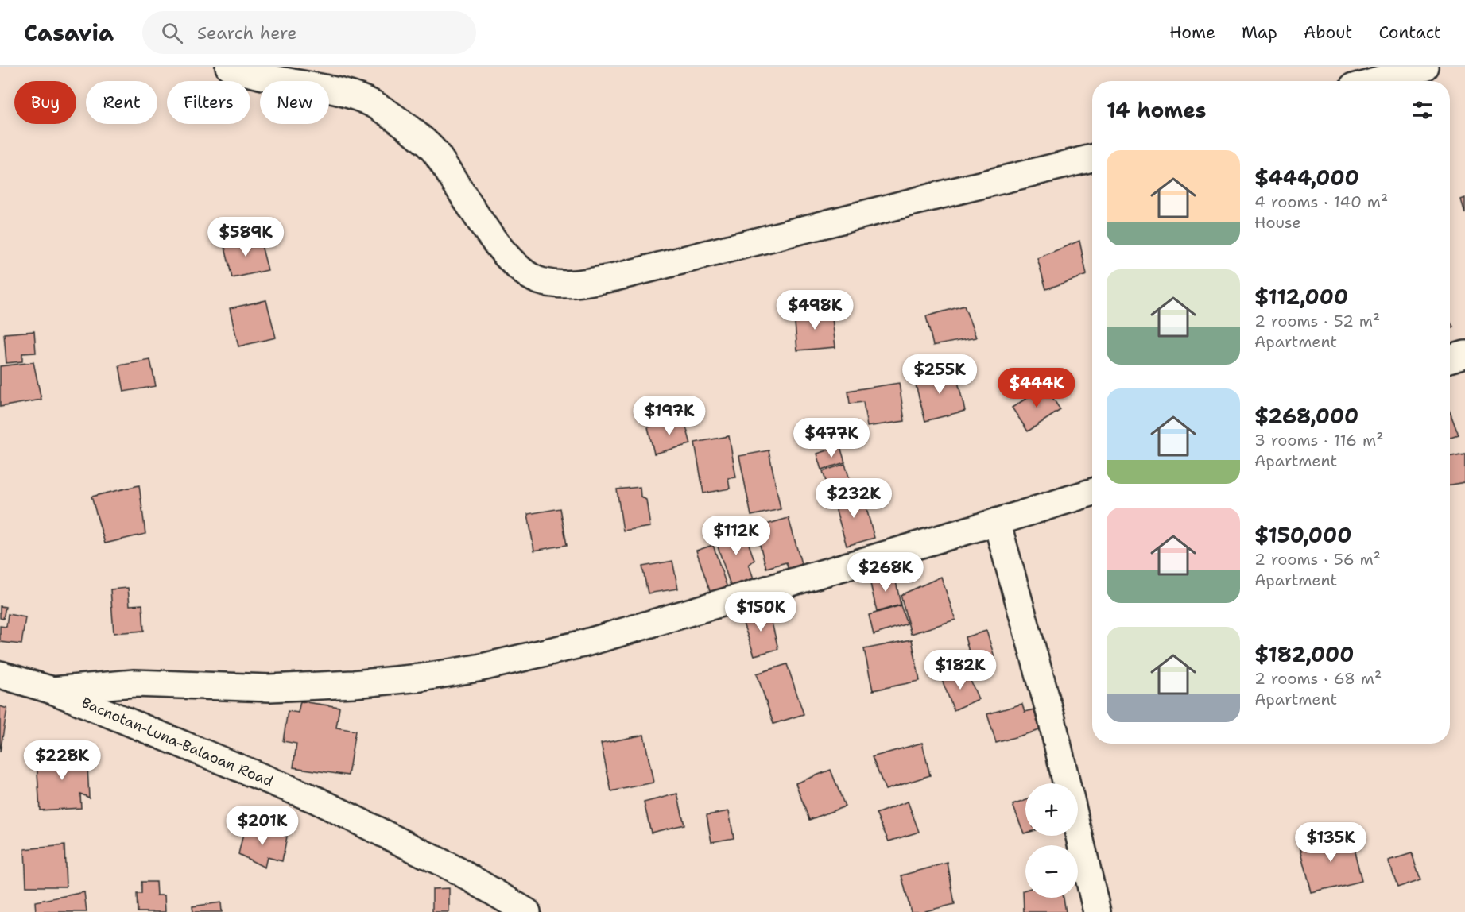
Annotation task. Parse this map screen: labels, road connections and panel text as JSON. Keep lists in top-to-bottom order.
{
  "streets": {
    "street": ["Bacnotan-Luna-Balaoan Road"]
  },
  "page": {
    "header": "Casavia",
    "search": "Search here",
    "nav": [
      "Home",
      "Map",
      "About",
      "Contact"
    ],
    "chip": [
      "Buy",
      "Rent",
      "Filters",
      "New"
    ],
    "heading": "14 homes",
    "list": [
      {
        "name": "$444,000",
        "note": "4 rooms · 140 m² · House"
      },
      {
        "name": "$112,000",
        "note": "2 rooms · 52 m² · Apartment"
      },
      {
        "name": "$268,000",
        "note": "3 rooms · 116 m² · Apartment"
      },
      {
        "name": "$150,000",
        "note": "2 rooms · 56 m² · Apartment"
      },
      {
        "name": "$182,000",
        "note": "2 rooms · 68 m² · Apartment"
      }
    ],
    "price": [
      "$589K",
      "$498K",
      "$255K",
      "$444K",
      "$197K",
      "$477K",
      "$232K",
      "$112K",
      "$268K",
      "$150K",
      "$182K",
      "$228K",
      "$201K",
      "$135K"
    ],
    "map_buttons": ["+", "−"]
  }
}
